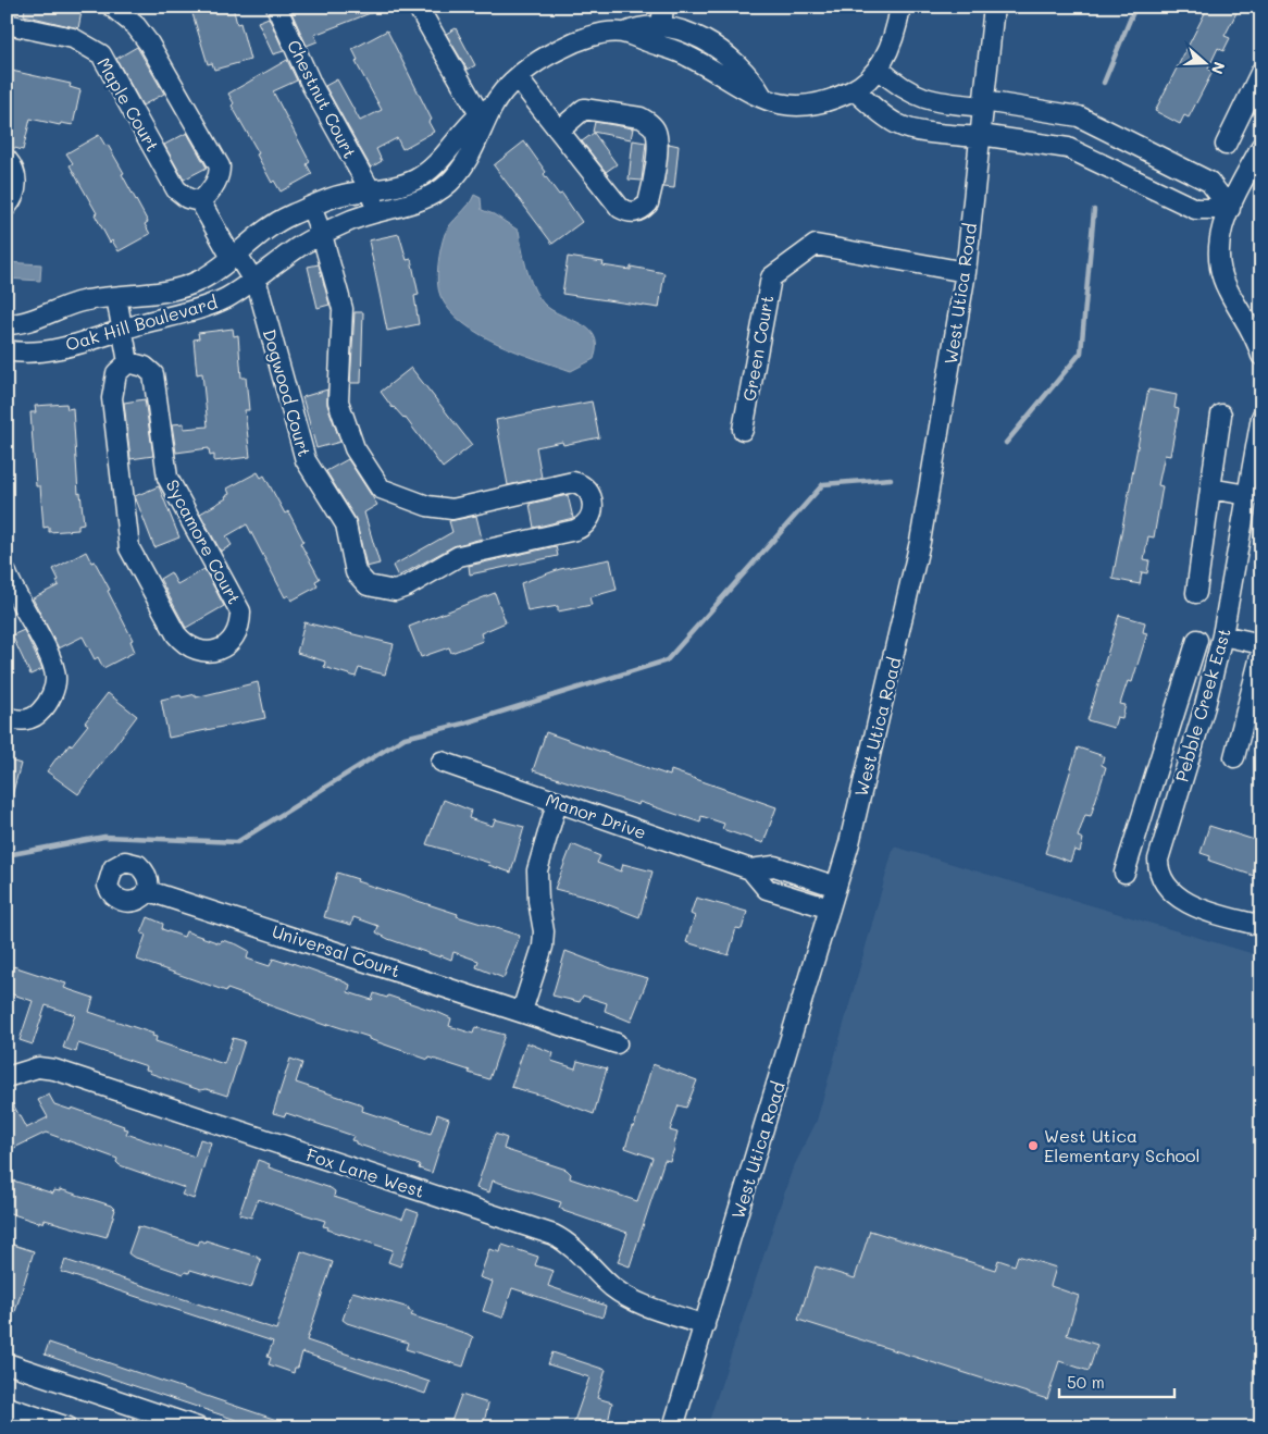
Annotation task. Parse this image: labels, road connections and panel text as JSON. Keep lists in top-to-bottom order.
{
  "streets": {
    "street": [
      "Chestnut Court",
      "Maple Court",
      "West Utica Road",
      "Oak Hill Boulevard",
      "Green Court",
      "Dogwood Court",
      "Sycamore Court",
      "Pebble Creek East",
      "Manor Drive",
      "Universal Court",
      "Fox Lane West"
    ]
  },
  "crossings": [
    ["Chestnut Court", "Oak Hill Boulevard"],
    ["West Utica Road", "Green Court"],
    ["West Utica Road", "Manor Drive"],
    ["West Utica Road", "Fox Lane West"],
    ["Oak Hill Boulevard", "Dogwood Court"]
  ],
  "places": ["West Utica Elementary School"],
  "scale_bar": "50 m",
  "north": "right"
}
